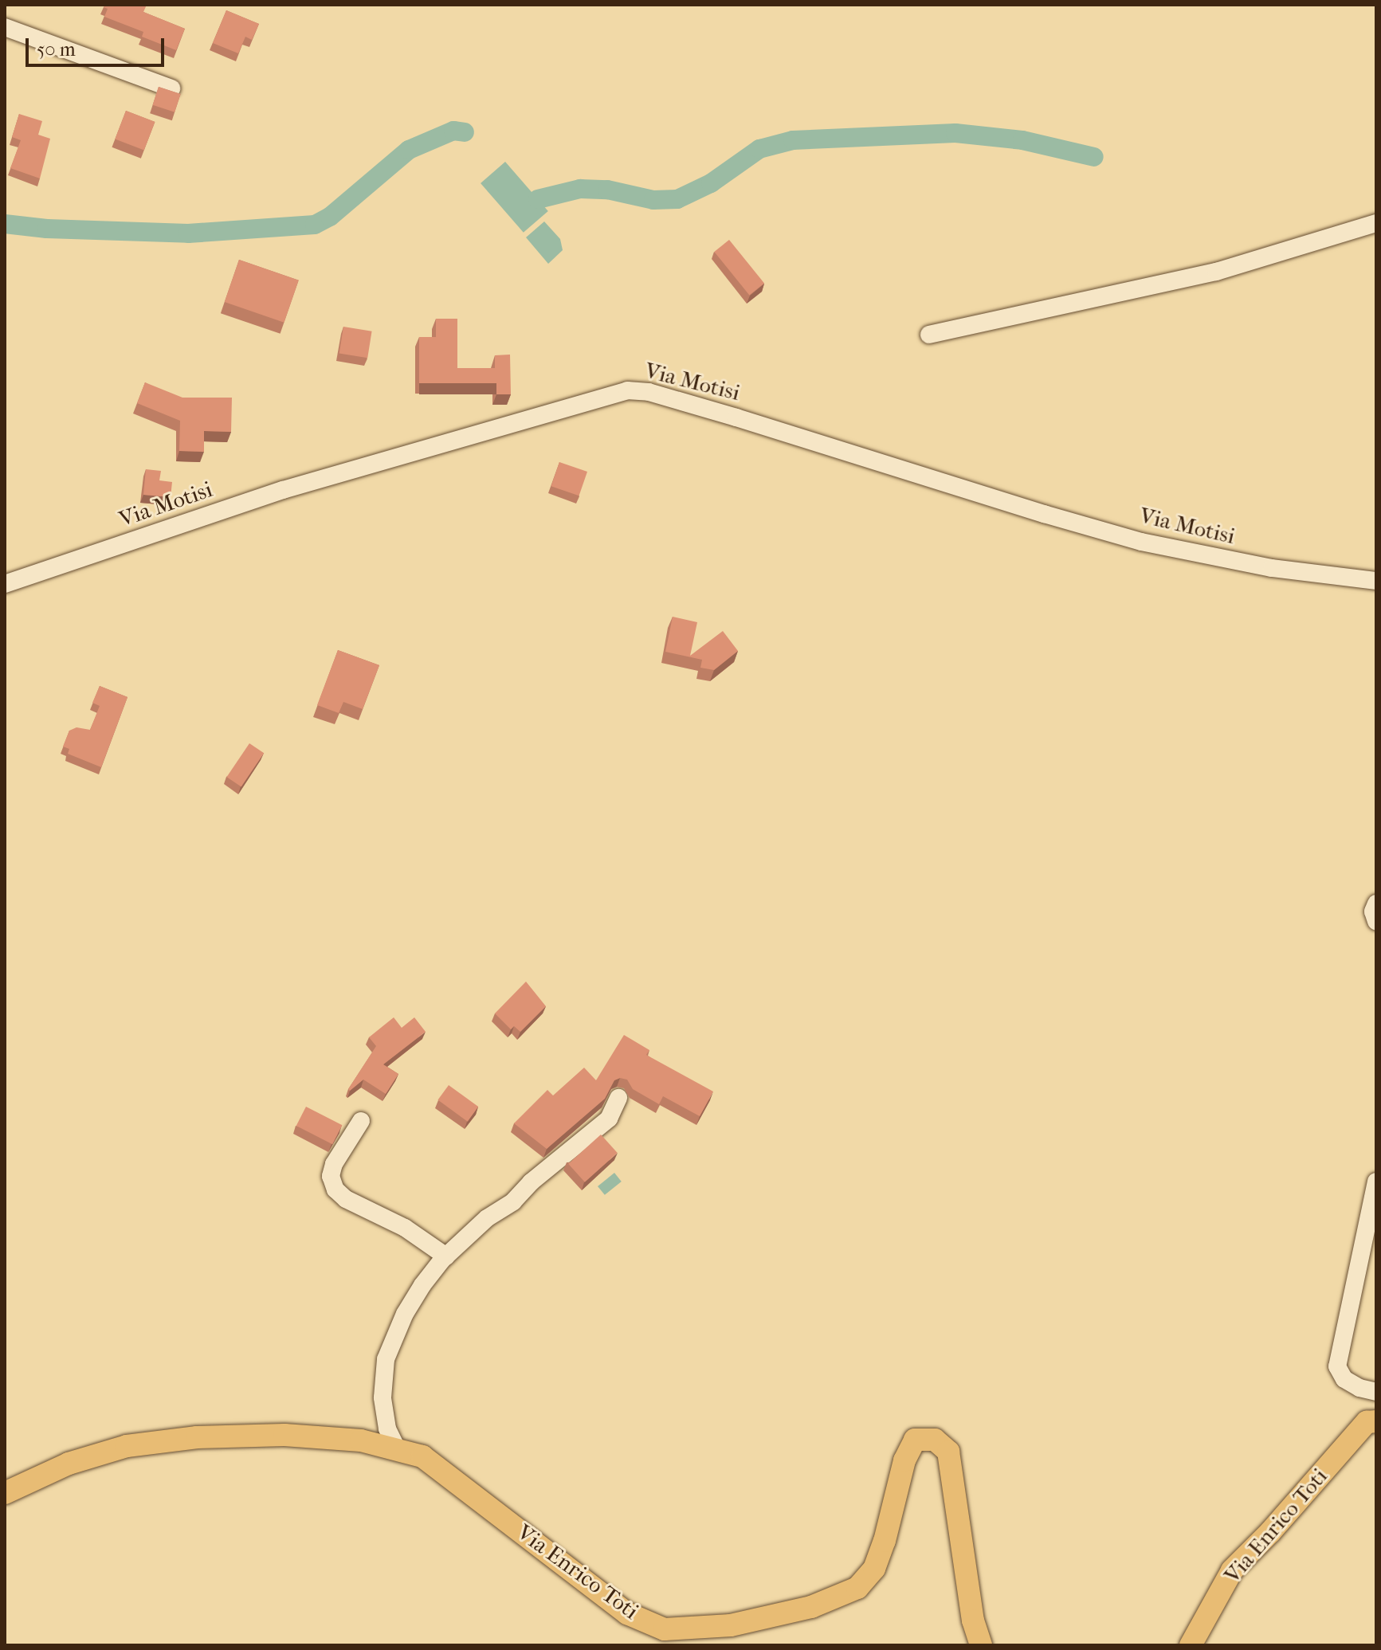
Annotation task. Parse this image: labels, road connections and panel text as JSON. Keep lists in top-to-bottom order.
{
  "streets": {
    "main road": ["Via Enrico Toti"],
    "street": ["Via Motisi"]
  },
  "scale_bar": "50 m"
}
